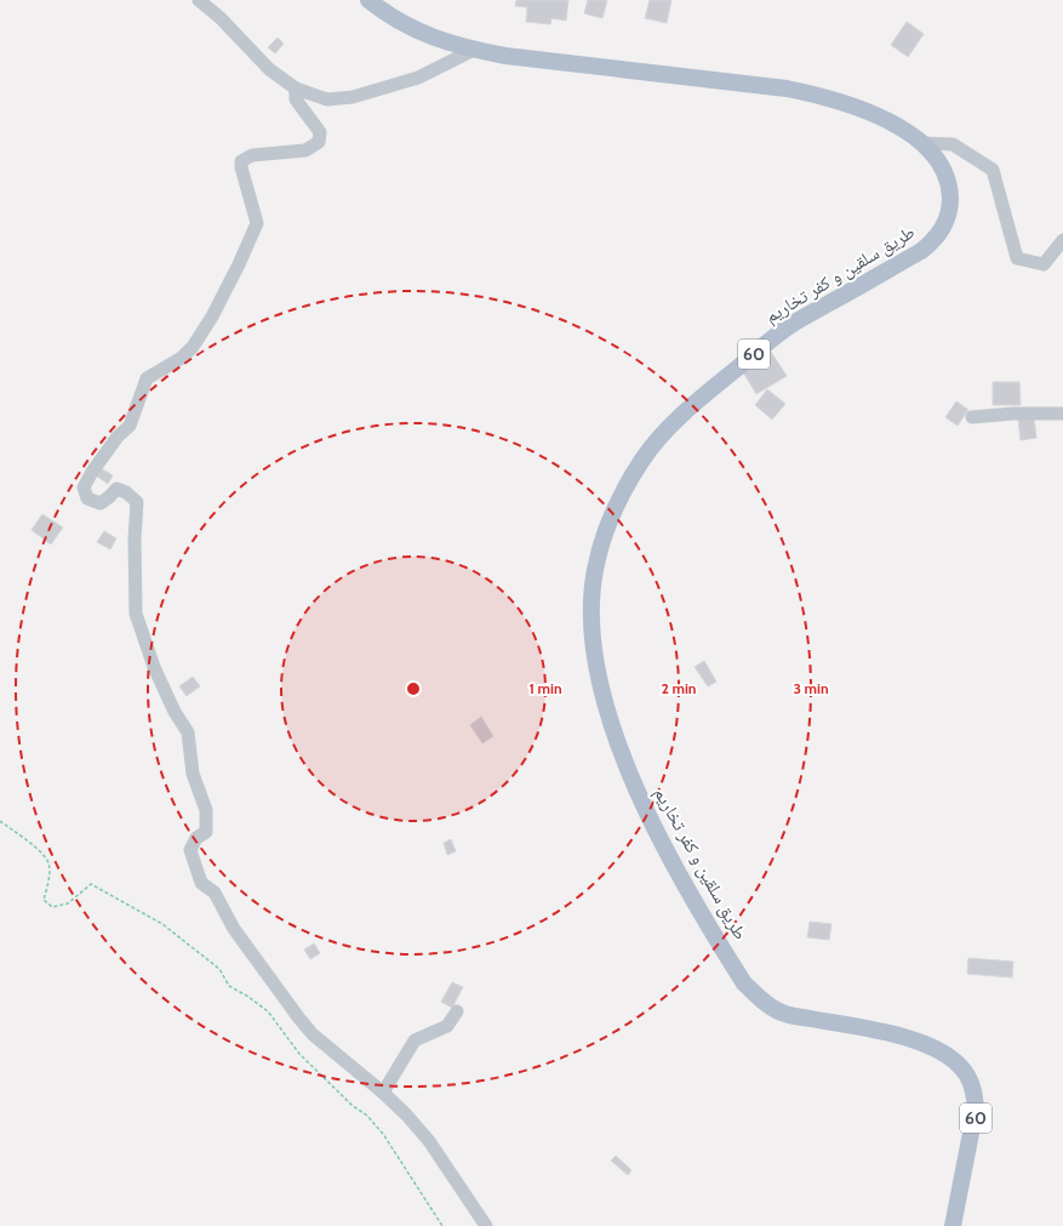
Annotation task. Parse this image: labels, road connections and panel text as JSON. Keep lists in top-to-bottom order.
{
  "streets": {
    "main road": ["طريق سلقين و كفر تخاريم", "60"]
  },
  "rings": ["1 min", "2 min", "3 min"]
}
